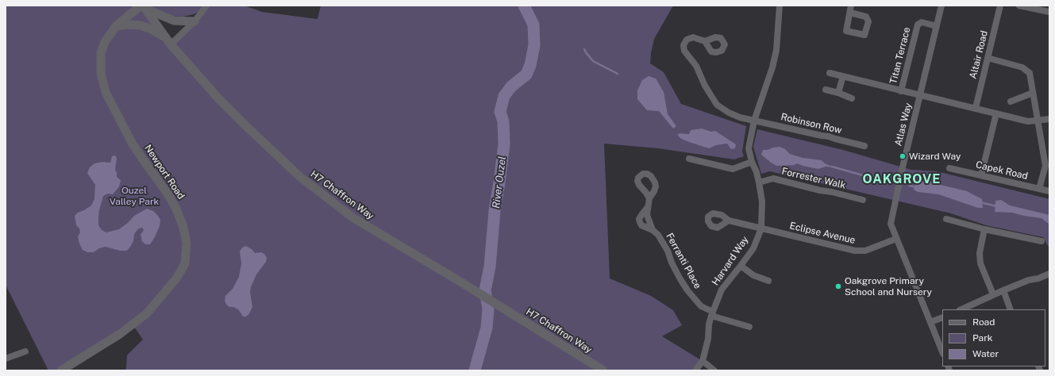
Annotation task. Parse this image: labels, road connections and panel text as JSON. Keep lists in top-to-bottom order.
{
  "streets": {
    "street": [
      "Altair Road",
      "Titan Terrace",
      "Robinson Row",
      "Atlas Way",
      "Capek Road",
      "Newport Road",
      "Forrester Walk",
      "H7 Chaffron Way",
      "Eclipse Avenue",
      "Ferranti Place",
      "Harvard Way"
    ]
  },
  "crossings": [
    ["Titan Terrace", "Atlas Way"],
    ["Robinson Row", "Harvard Way"],
    ["Atlas Way", "Eclipse Avenue"],
    ["Newport Road", "H7 Chaffron Way"],
    ["Forrester Walk", "Harvard Way"],
    ["Eclipse Avenue", "Harvard Way"],
    ["Ferranti Place", "Harvard Way"]
  ],
  "districts": ["OAKGROVE"],
  "water": ["River Ouzel"],
  "parks": ["Ouzel Valley Park"],
  "places": ["Wizard Way", "Oakgrove Primary School and Nursery"],
  "legend": ["Road", "Park", "Water"]
}
